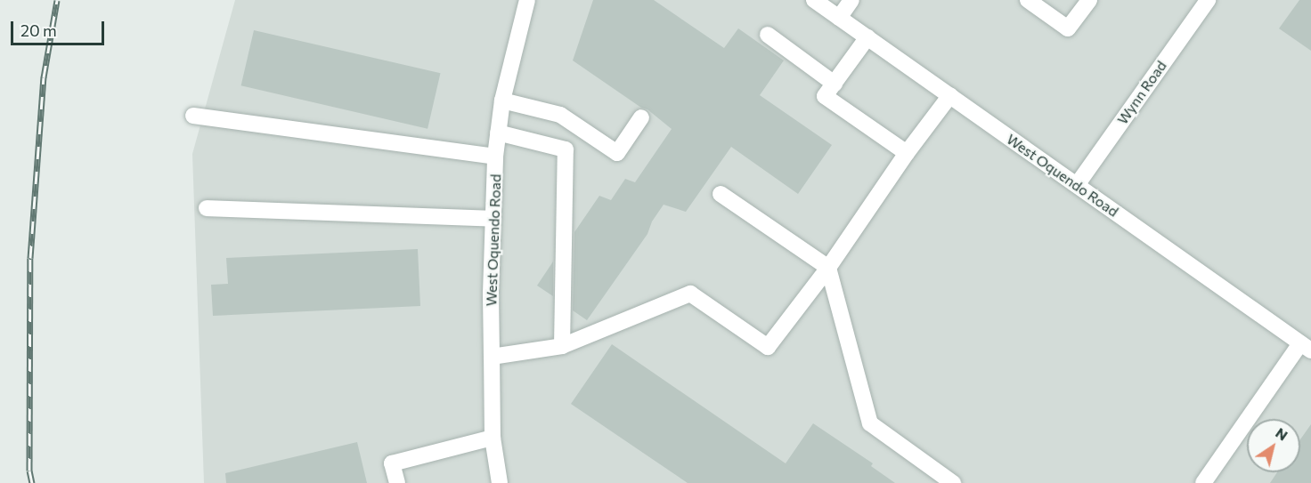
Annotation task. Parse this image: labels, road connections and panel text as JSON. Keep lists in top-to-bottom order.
{
  "streets": {
    "street": ["Wynn Road", "West Oquendo Road"]
  },
  "crossings": [
    ["Wynn Road", "West Oquendo Road"]
  ],
  "scale_bar": "20 m",
  "north": "top right"
}
